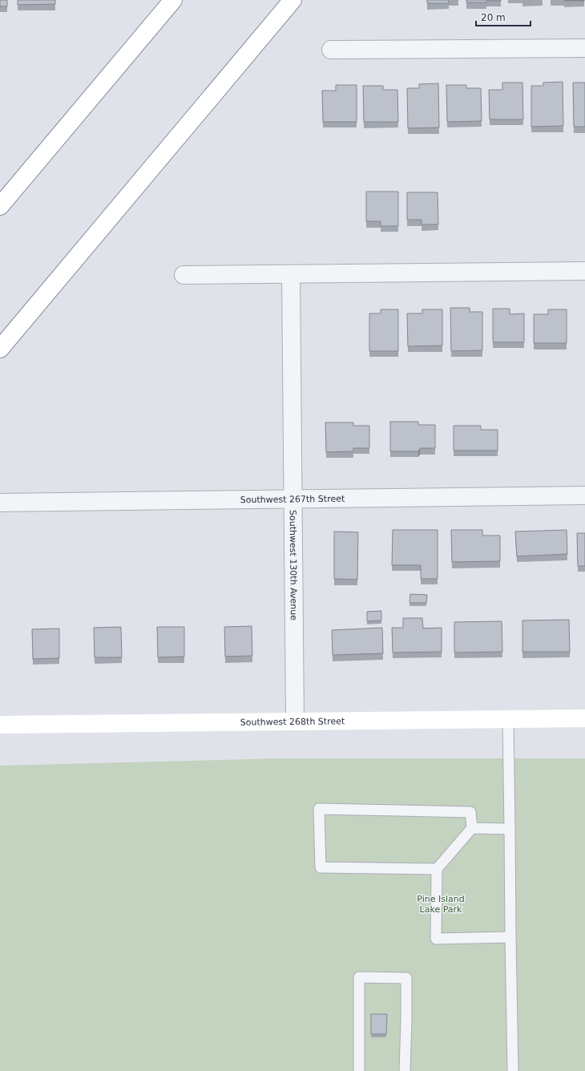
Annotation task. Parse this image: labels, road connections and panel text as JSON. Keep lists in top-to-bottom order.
{
  "streets": {
    "main road": ["Southwest 268th Street"],
    "street": ["Southwest 267th Street", "Southwest 130th Avenue"]
  },
  "crossings": [
    ["Southwest 267th Street", "Southwest 130th Avenue"],
    ["Southwest 130th Avenue", "Southwest 268th Street"]
  ],
  "parks": ["Pine Island Lake Park"],
  "scale_bar": "20 m"
}
